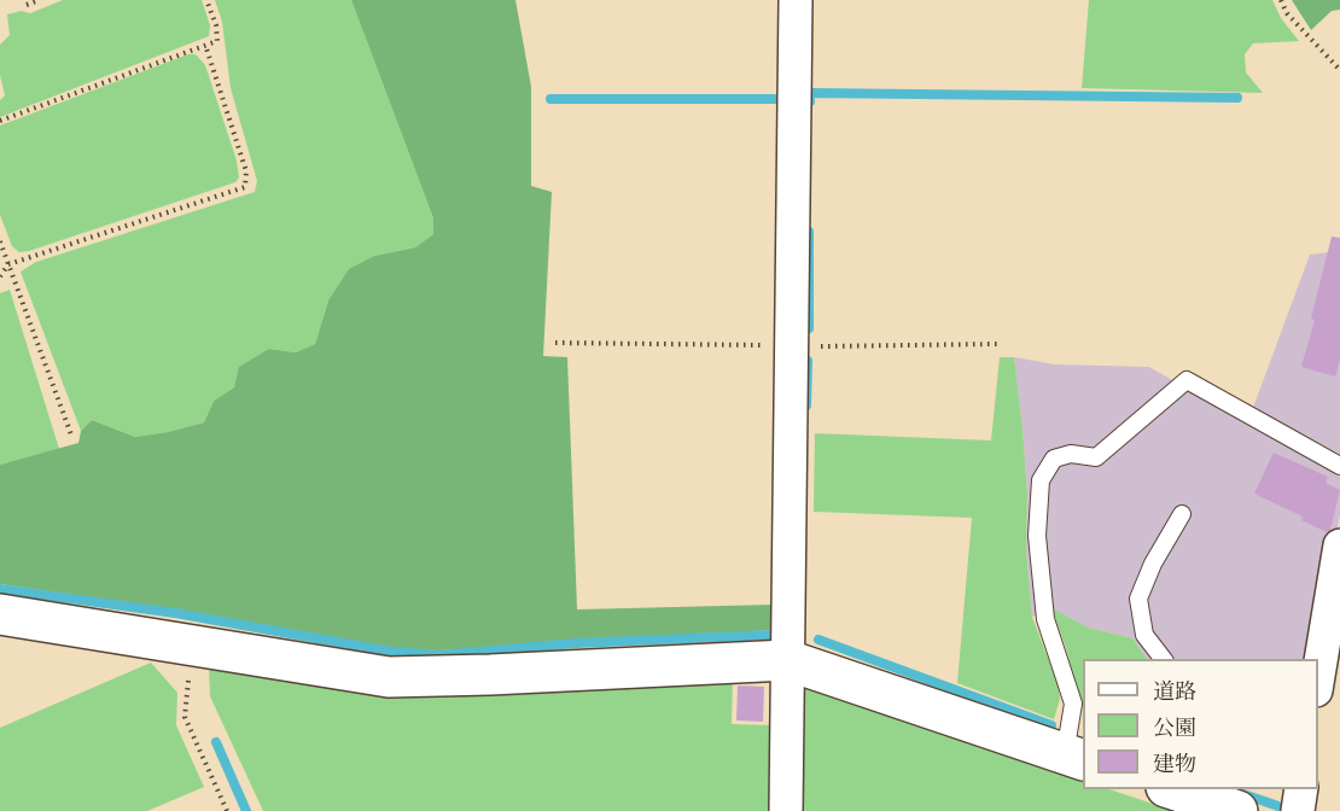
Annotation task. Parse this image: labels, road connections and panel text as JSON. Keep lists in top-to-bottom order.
{
  "legend": ["道路", "公園", "建物"]
}
